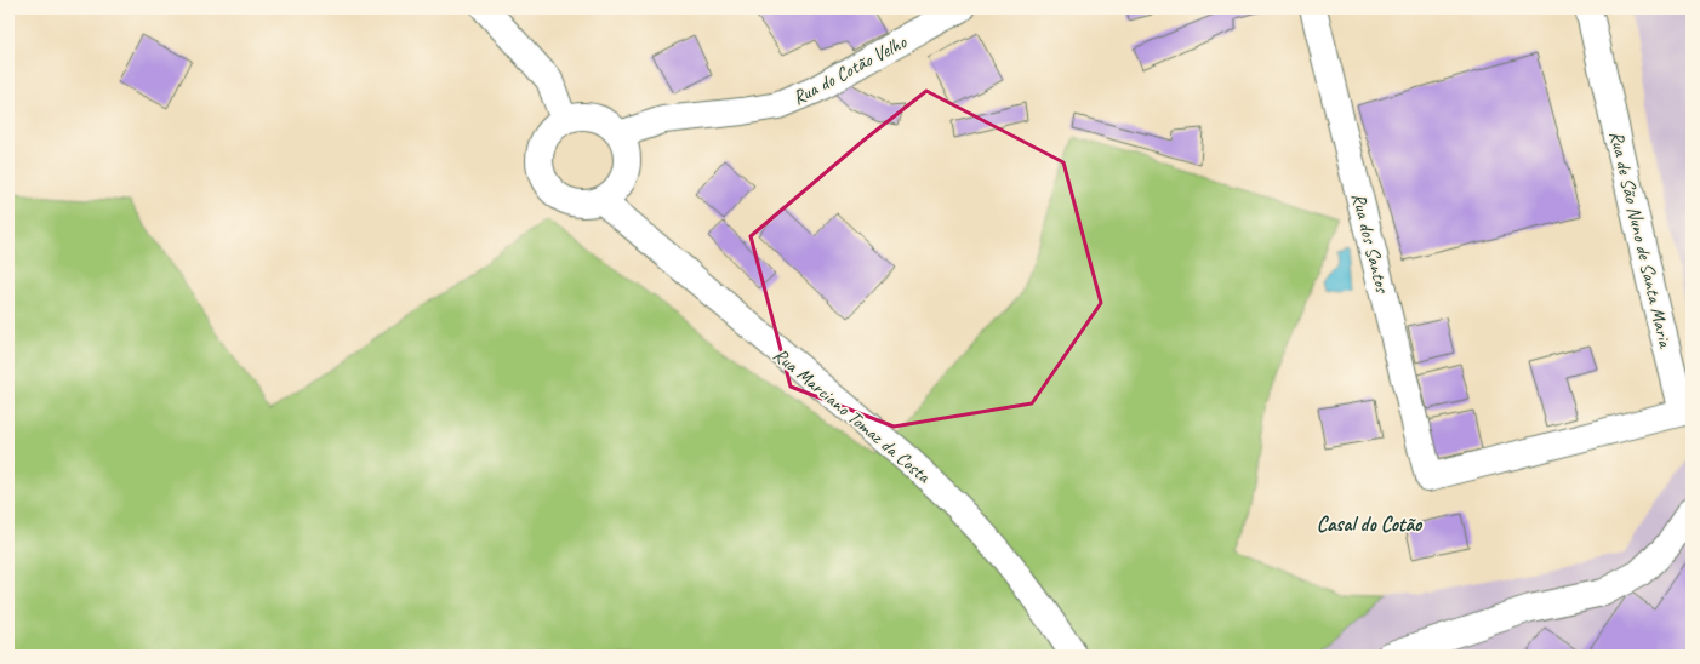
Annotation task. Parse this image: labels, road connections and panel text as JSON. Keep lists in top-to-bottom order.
{
  "streets": {
    "street": [
      "Rua do Cotão Velho",
      "Rua de São Nuno de Santa Maria",
      "Rua dos Santos",
      "Rua Marciano Tomaz da Costa"
    ]
  },
  "crossings": [
    ["Rua do Cotão Velho", "Rua Marciano Tomaz da Costa"],
    ["Rua de São Nuno de Santa Maria", "Rua dos Santos"]
  ],
  "districts": ["Casal do Cotão"]
}
